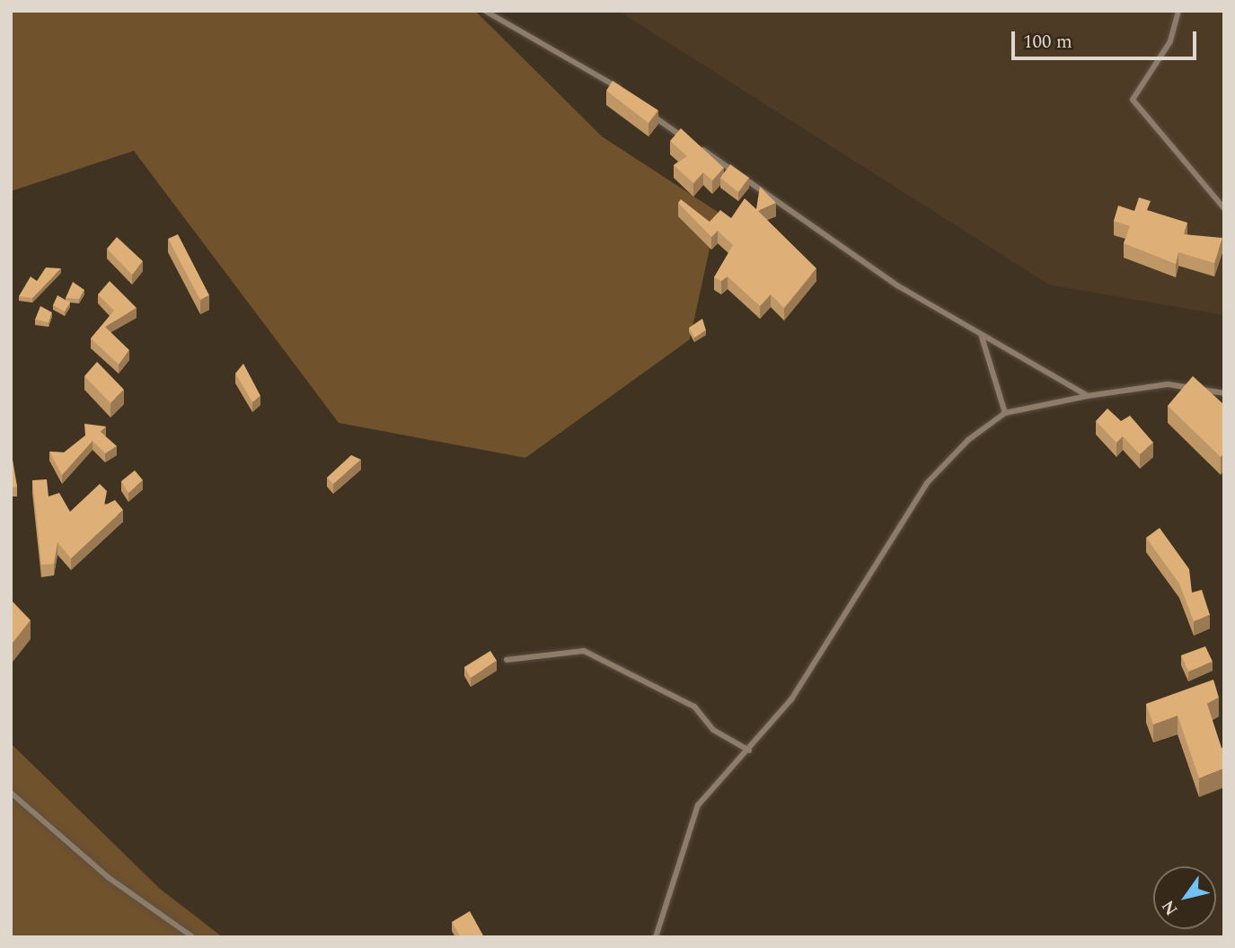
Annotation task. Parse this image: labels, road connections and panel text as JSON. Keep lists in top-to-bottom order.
{
  "scale_bar": "100 m",
  "north": "bottom left"
}
